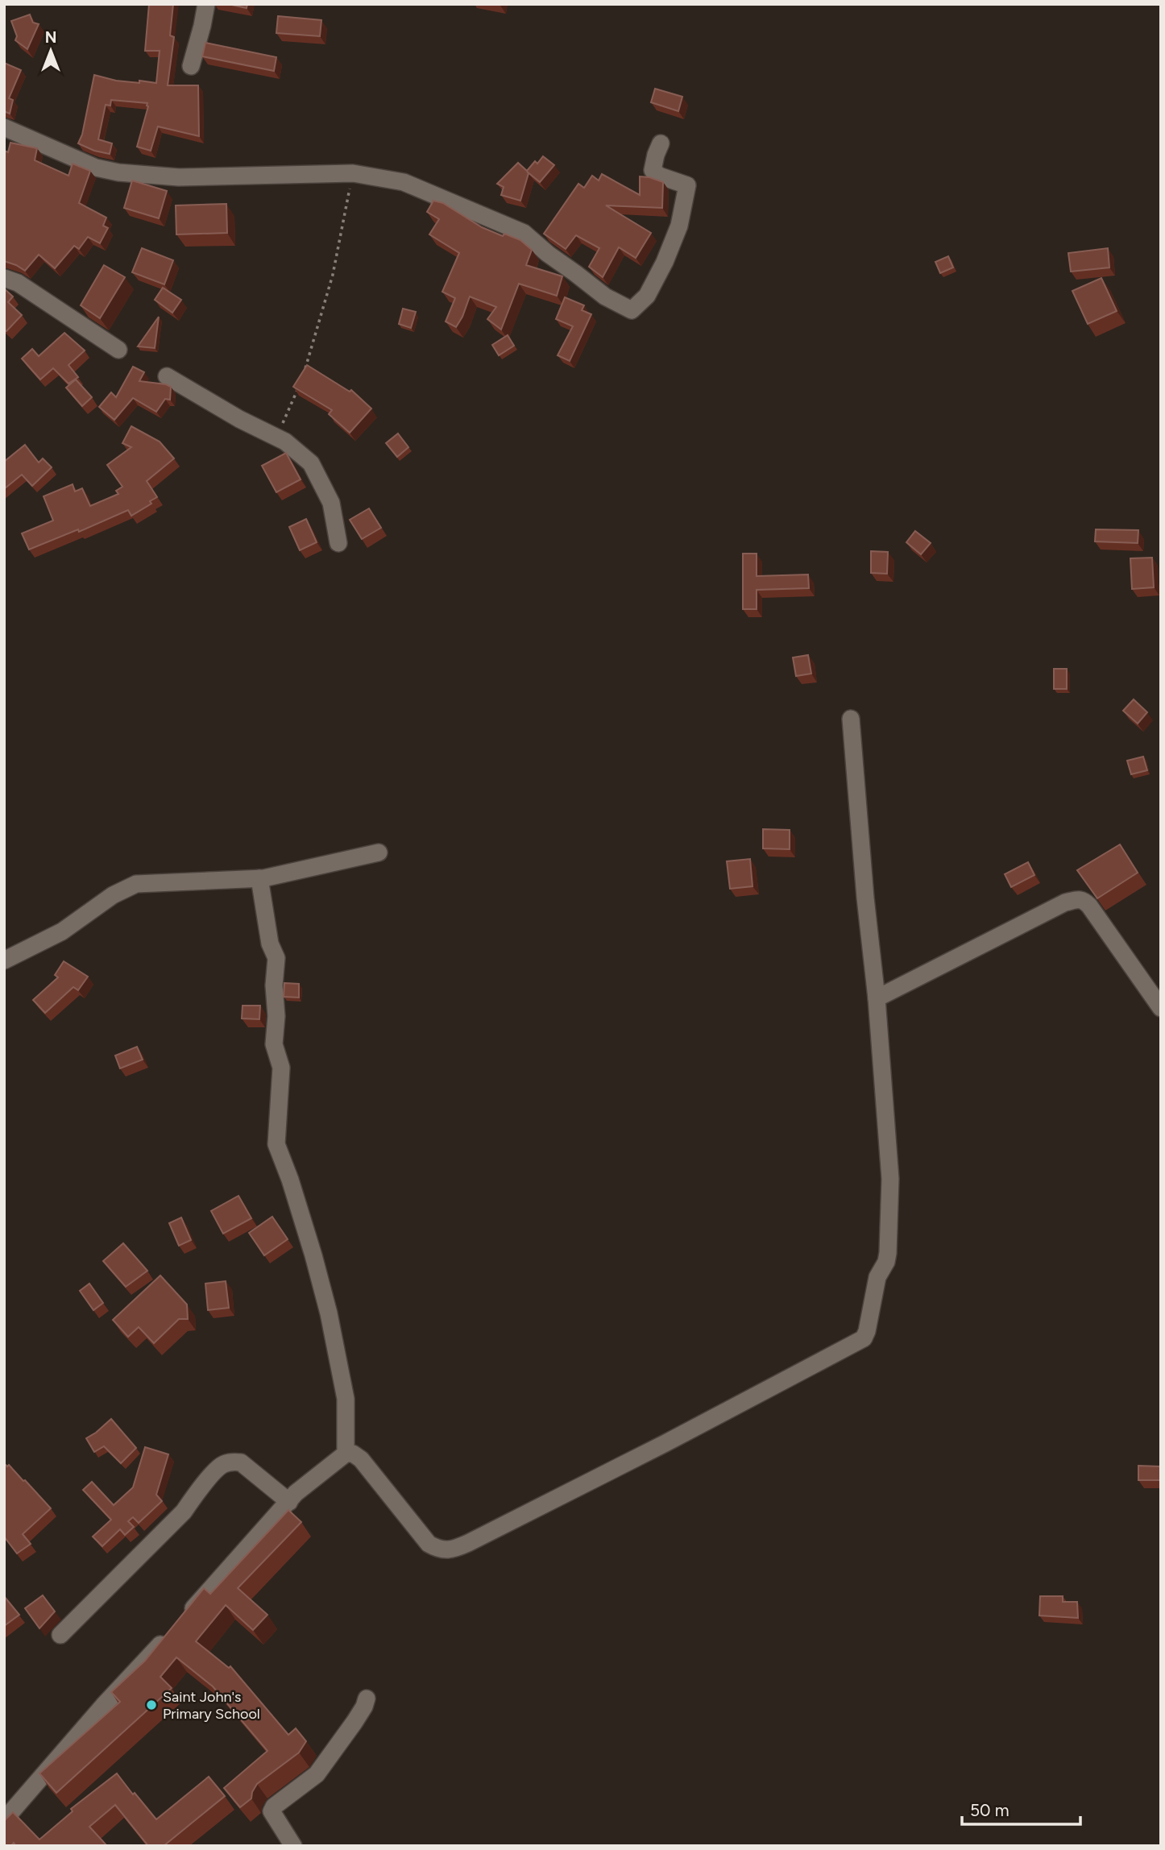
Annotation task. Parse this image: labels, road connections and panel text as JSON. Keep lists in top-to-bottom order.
{
  "places": ["Saint John's Primary School"],
  "scale_bar": "50 m",
  "north": "top"
}
